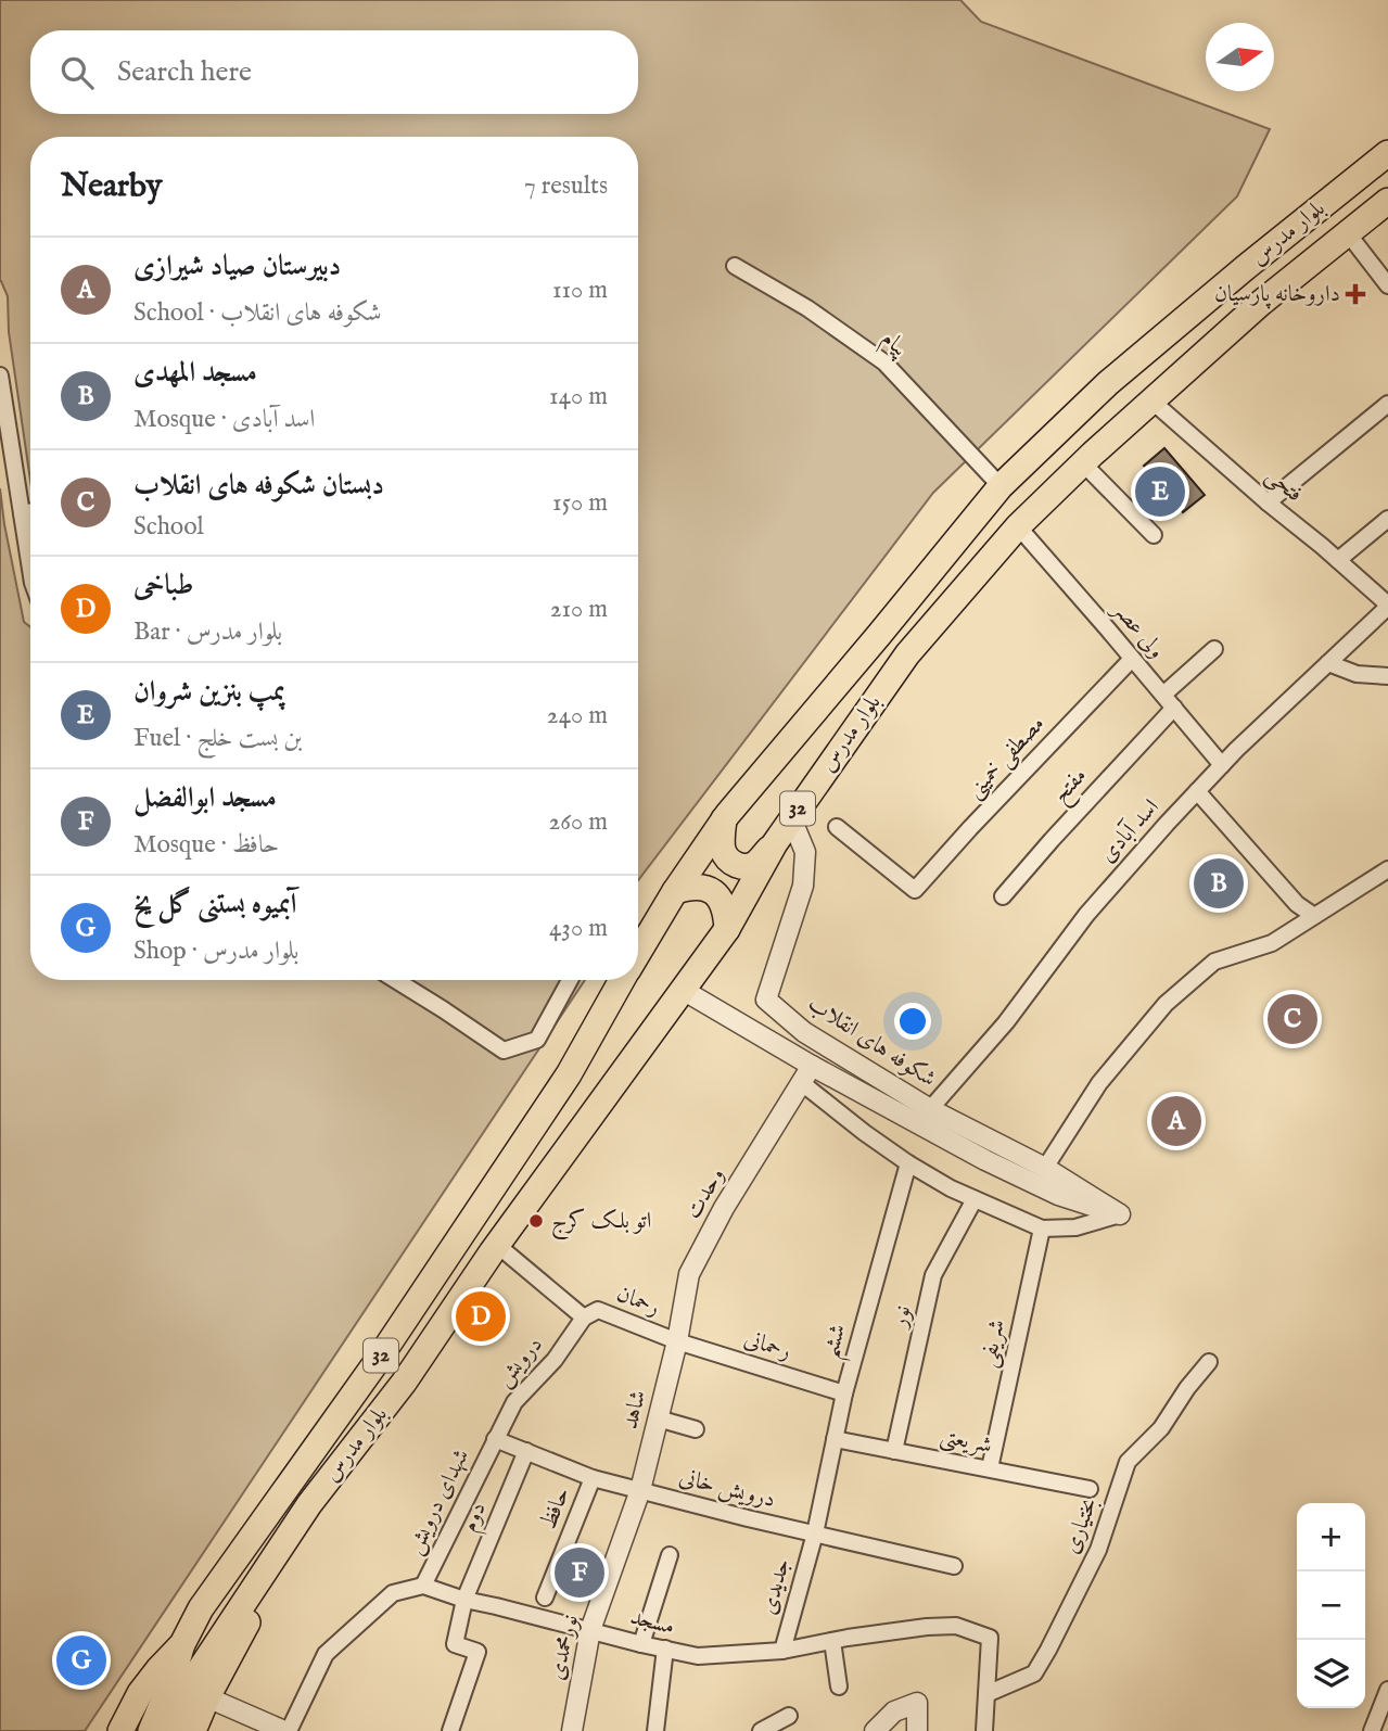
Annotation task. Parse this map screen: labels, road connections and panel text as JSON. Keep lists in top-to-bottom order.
{
  "streets": {
    "highway": ["بلوار مدرس", "32"],
    "street": [
      "پیام",
      "فتحی",
      "ولی عصر",
      "مصطفی خمینی",
      "مفتح",
      "اسد آبادی",
      "شکوفه های انقلاب",
      "وحدت",
      "رحمان",
      "نور",
      "ششم",
      "شریفی",
      "رحمانی",
      "درویش",
      "شاهد",
      "شریعتی",
      "درویش خانی",
      "شهدای درویش",
      "حافظ",
      "دوم",
      "بختیاری",
      "جدیدی",
      "مسجد",
      "نورمحمدی"
    ]
  },
  "crossings": [
    ["بلوار مدرس", "پیام"],
    ["بلوار مدرس", "فتحی"],
    ["بلوار مدرس", "ولی عصر"],
    ["بلوار مدرس", "32"],
    ["بلوار مدرس", "شکوفه های انقلاب"],
    ["فتحی", "اسد آبادی"],
    ["ولی عصر", "مصطفی خمینی"],
    ["ولی عصر", "مفتح"],
    ["ولی عصر", "اسد آبادی"],
    ["اسد آبادی", "شکوفه های انقلاب"],
    ["شکوفه های انقلاب", "وحدت"],
    ["شکوفه های انقلاب", "نور"],
    ["شکوفه های انقلاب", "ششم"],
    ["شکوفه های انقلاب", "شریفی"],
    ["وحدت", "رحمان"],
    ["وحدت", "رحمانی"],
    ["وحدت", "شاهد"],
    ["رحمان", "رحمانی"],
    ["رحمان", "درویش"],
    ["رحمان", "شاهد"],
    ["نور", "شریعتی"],
    ["ششم", "رحمانی"],
    ["ششم", "شریعتی"],
    ["ششم", "درویش خانی"],
    ["ششم", "جدیدی"],
    ["شریفی", "شریعتی"],
    ["رحمانی", "شاهد"],
    ["درویش", "درویش خانی"],
    ["درویش", "شهدای درویش"],
    ["شاهد", "درویش خانی"],
    ["شاهد", "نورمحمدی"],
    ["درویش خانی", "شهدای درویش"],
    ["درویش خانی", "حافظ"],
    ["درویش خانی", "دوم"],
    ["درویش خانی", "جدیدی"],
    ["درویش خانی", "نورمحمدی"],
    ["شهدای درویش", "مسجد"],
    ["دوم", "مسجد"],
    ["بختیاری", "مسجد"],
    ["جدیدی", "مسجد"],
    ["مسجد", "نورمحمدی"]
  ],
  "places": {
    "health": ["داروخانه پارسیان"],
    "other": ["اتو بلک کرج"]
  },
  "north": "right",
  "page": {
    "search": "Search here",
    "heading": ["Nearby", "7 results"],
    "list": [
      {
        "mark": "A",
        "name": "دبیرستان صیاد شیرازی",
        "note": "School · شکوفه های انقلاب",
        "value": "110 m"
      },
      {
        "mark": "B",
        "name": "مسجد المهدی",
        "note": "Mosque · اسد آبادی",
        "value": "140 m"
      },
      {
        "mark": "C",
        "name": "دبستان شکوفه های انقلاب",
        "note": "School",
        "value": "150 m"
      },
      {
        "mark": "D",
        "name": "طباخی",
        "note": "Bar · بلوار مدرس",
        "value": "210 m"
      },
      {
        "mark": "E",
        "name": "پمپ بنزین شروان",
        "note": "Fuel · بن بست خلج",
        "value": "240 m"
      },
      {
        "mark": "F",
        "name": "مسجد ابوالفضل",
        "note": "Mosque · حافظ",
        "value": "260 m"
      },
      {
        "mark": "G",
        "name": "آبمیوه بستنی گل یخ",
        "note": "Shop · بلوار مدرس",
        "value": "430 m"
      }
    ],
    "pins": [
      "E",
      "B",
      "C",
      "A",
      "D",
      "F",
      "G"
    ],
    "map_buttons": ["+", "−"]
  }
}
